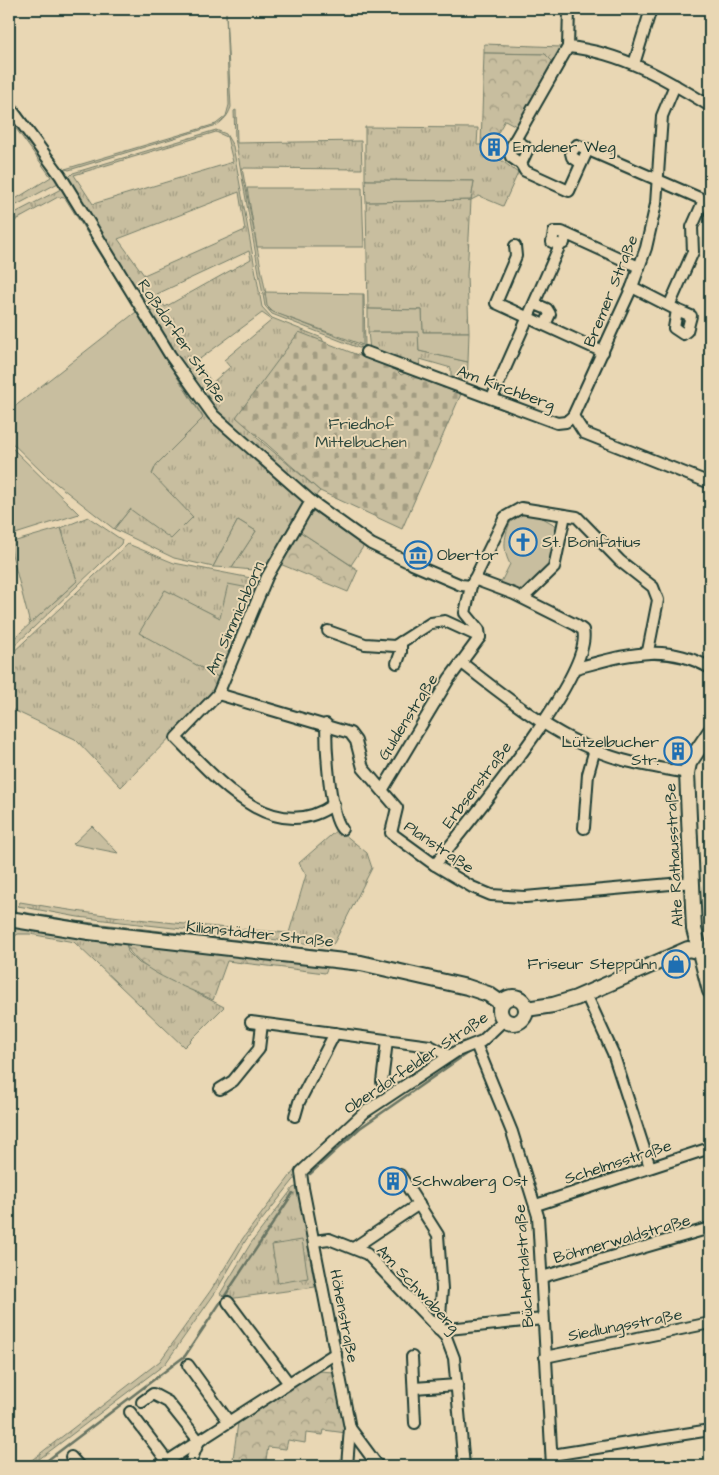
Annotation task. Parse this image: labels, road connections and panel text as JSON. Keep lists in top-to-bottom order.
{
  "streets": {
    "main road": ["Alte Rathausstraße", "Kilianstädter Straße"],
    "street": [
      "Bremer Straße",
      "Roßdorfer Straße",
      "Am Kirchberg",
      "Am Simmichborn",
      "Guldenstraße",
      "Erbsenstraße",
      "Planstraße",
      "Oberdorfelder Straße",
      "Schelmsstraße",
      "Böhmerwaldstraße",
      "Büchertalstraße",
      "Am Schwaberg",
      "Höhenstraße",
      "Siedlungsstraße"
    ]
  },
  "crossings": [
    ["Bremer Straße", "Am Kirchberg"],
    ["Roßdorfer Straße", "Am Simmichborn"],
    ["Am Simmichborn", "Planstraße"],
    ["Guldenstraße", "Planstraße"],
    ["Guldenstraße", "Alte Rathausstraße"],
    ["Erbsenstraße", "Planstraße"],
    ["Erbsenstraße", "Alte Rathausstraße"],
    ["Planstraße", "Alte Rathausstraße"],
    ["Kilianstädter Straße", "Oberdorfelder Straße"],
    ["Oberdorfelder Straße", "Büchertalstraße"],
    ["Oberdorfelder Straße", "Höhenstraße"],
    ["Schelmsstraße", "Büchertalstraße"],
    ["Böhmerwaldstraße", "Büchertalstraße"],
    ["Büchertalstraße", "Siedlungsstraße"],
    ["Am Schwaberg", "Höhenstraße"]
  ],
  "parks": ["Friedhof Mittelbuchen"],
  "places": {
    "building": ["Emdener Weg", "Lützelbucher Str.", "Schwaberg Ost"],
    "church": ["St. Bonifatius"],
    "museum": ["Obertor"],
    "shop": ["Friseur Steppuhn"]
  }
}
